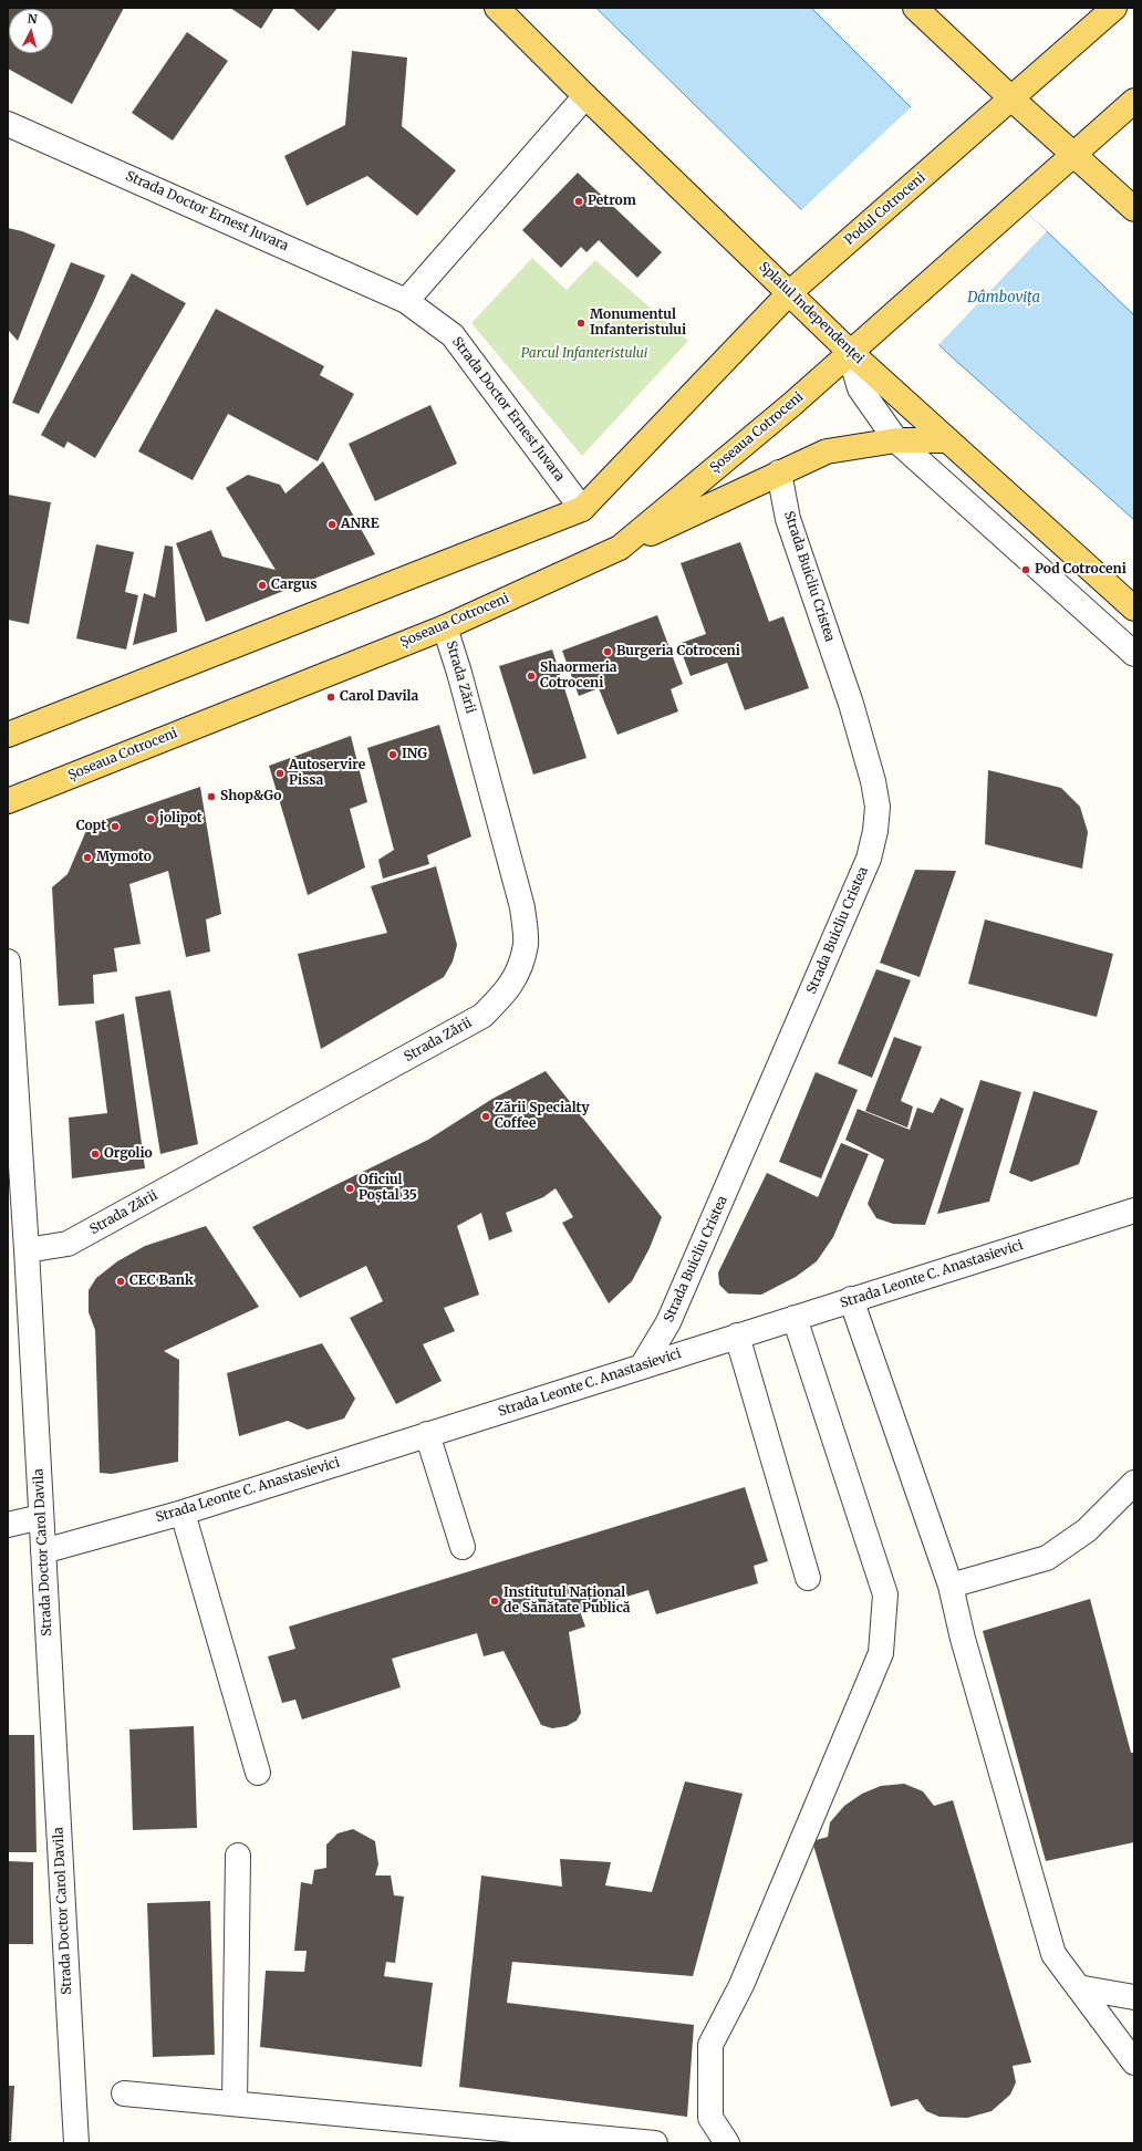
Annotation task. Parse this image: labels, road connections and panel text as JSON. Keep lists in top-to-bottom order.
{
  "streets": {
    "main road": ["Podul Cotroceni", "Splaiul Independenței", "Șoseaua Cotroceni"],
    "street": [
      "Strada Doctor Ernest Juvara",
      "Strada Buicliu Cristea",
      "Strada Zării",
      "Strada Leonte C. Anastasievici",
      "Strada Doctor Carol Davila"
    ]
  },
  "crossings": [
    ["Podul Cotroceni", "Splaiul Independenței"],
    ["Splaiul Independenței", "Șoseaua Cotroceni"],
    ["Șoseaua Cotroceni", "Strada Zării"],
    ["Strada Buicliu Cristea", "Strada Leonte C. Anastasievici"],
    ["Strada Zării", "Strada Doctor Carol Davila"],
    ["Strada Leonte C. Anastasievici", "Strada Doctor Carol Davila"]
  ],
  "water": ["Dâmbovița"],
  "parks": ["Parcul Infanteristului"],
  "places": [
    "Petrom",
    "Monumentul Infanteristului",
    "ANRE",
    "Pod Cotroceni",
    "Cargus",
    "Burgeria Cotroceni",
    "Shaormeria Cotroceni",
    "Carol Davila",
    "ING",
    "Autoservire Pissa",
    "Shop&Go",
    "jolipot",
    "Copt",
    "Mymoto",
    "Zării Specialty Coffee",
    "Orgolio",
    "Oficiul Poștal 35",
    "CEC Bank",
    "Institutul Național de Sănătate Publică"
  ],
  "north": "top"
}
